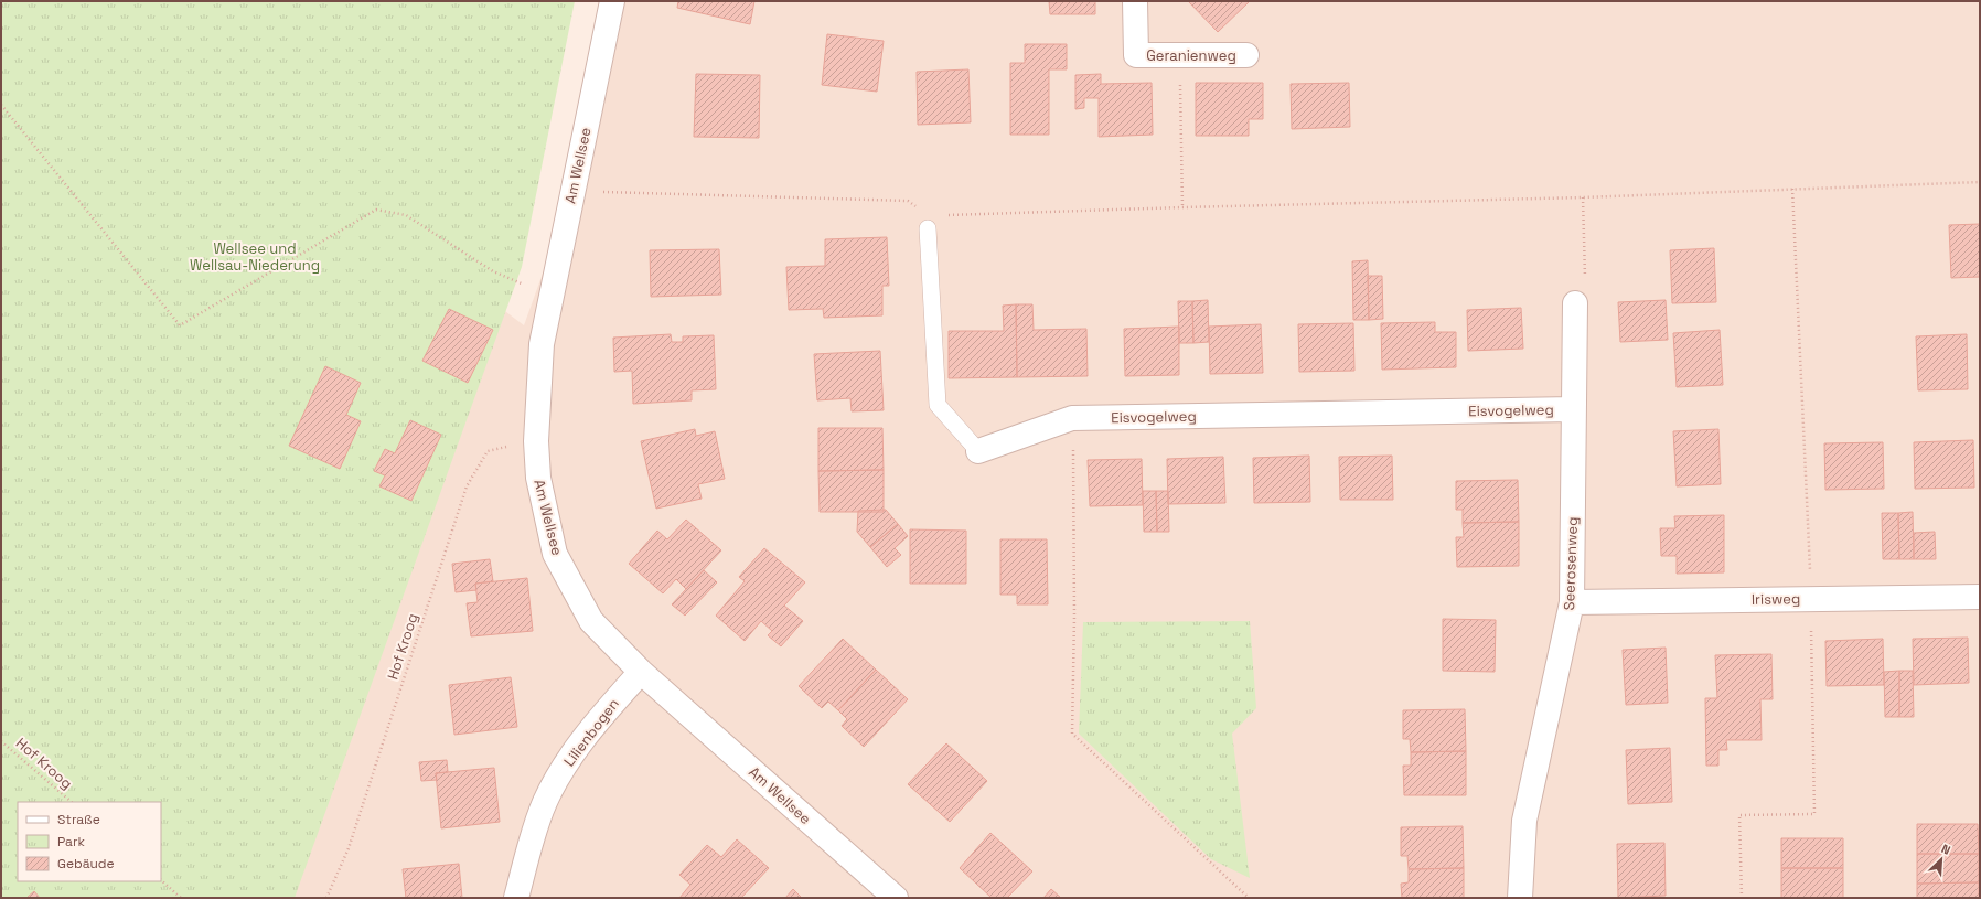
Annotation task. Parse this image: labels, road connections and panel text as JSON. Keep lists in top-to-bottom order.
{
  "streets": {
    "street": [
      "Geranienweg",
      "Am Wellsee",
      "Eisvogelweg",
      "Seerosenweg",
      "Irisweg",
      "Lilienbogen"
    ],
    "path": ["Hof Kroog"]
  },
  "crossings": [
    ["Am Wellsee", "Hof Kroog"],
    ["Am Wellsee", "Lilienbogen"],
    ["Eisvogelweg", "Seerosenweg"],
    ["Seerosenweg", "Irisweg"]
  ],
  "parks": ["Wellsee und Wellsau-Niederung"],
  "legend": ["Straße", "Park", "Gebäude"],
  "north": "top right"
}
